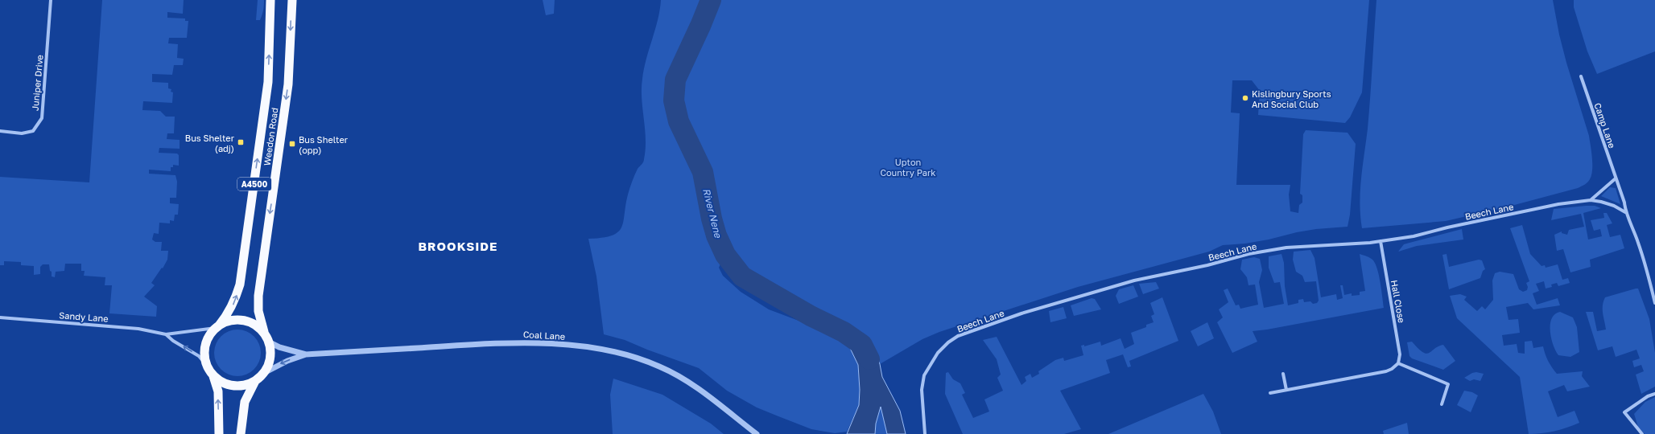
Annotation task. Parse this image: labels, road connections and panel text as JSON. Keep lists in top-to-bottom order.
{
  "streets": {
    "highway": ["Weedon Road", "A4500"],
    "street": [
      "Juniper Drive",
      "Camp Lane",
      "Beech Lane",
      "Hall Close",
      "Sandy Lane",
      "Coal Lane"
    ]
  },
  "crossings": [
    ["Camp Lane", "Beech Lane"],
    ["Weedon Road", "Coal Lane"],
    ["Beech Lane", "Hall Close"]
  ],
  "districts": ["BROOKSIDE"],
  "water": ["River Nene"],
  "parks": ["Upton Country Park"],
  "places": {
    "other": ["Kislingbury Sports And Social Club"],
    "transit": ["Bus Shelter (adj)", "Bus Shelter (opp)"]
  }
}
